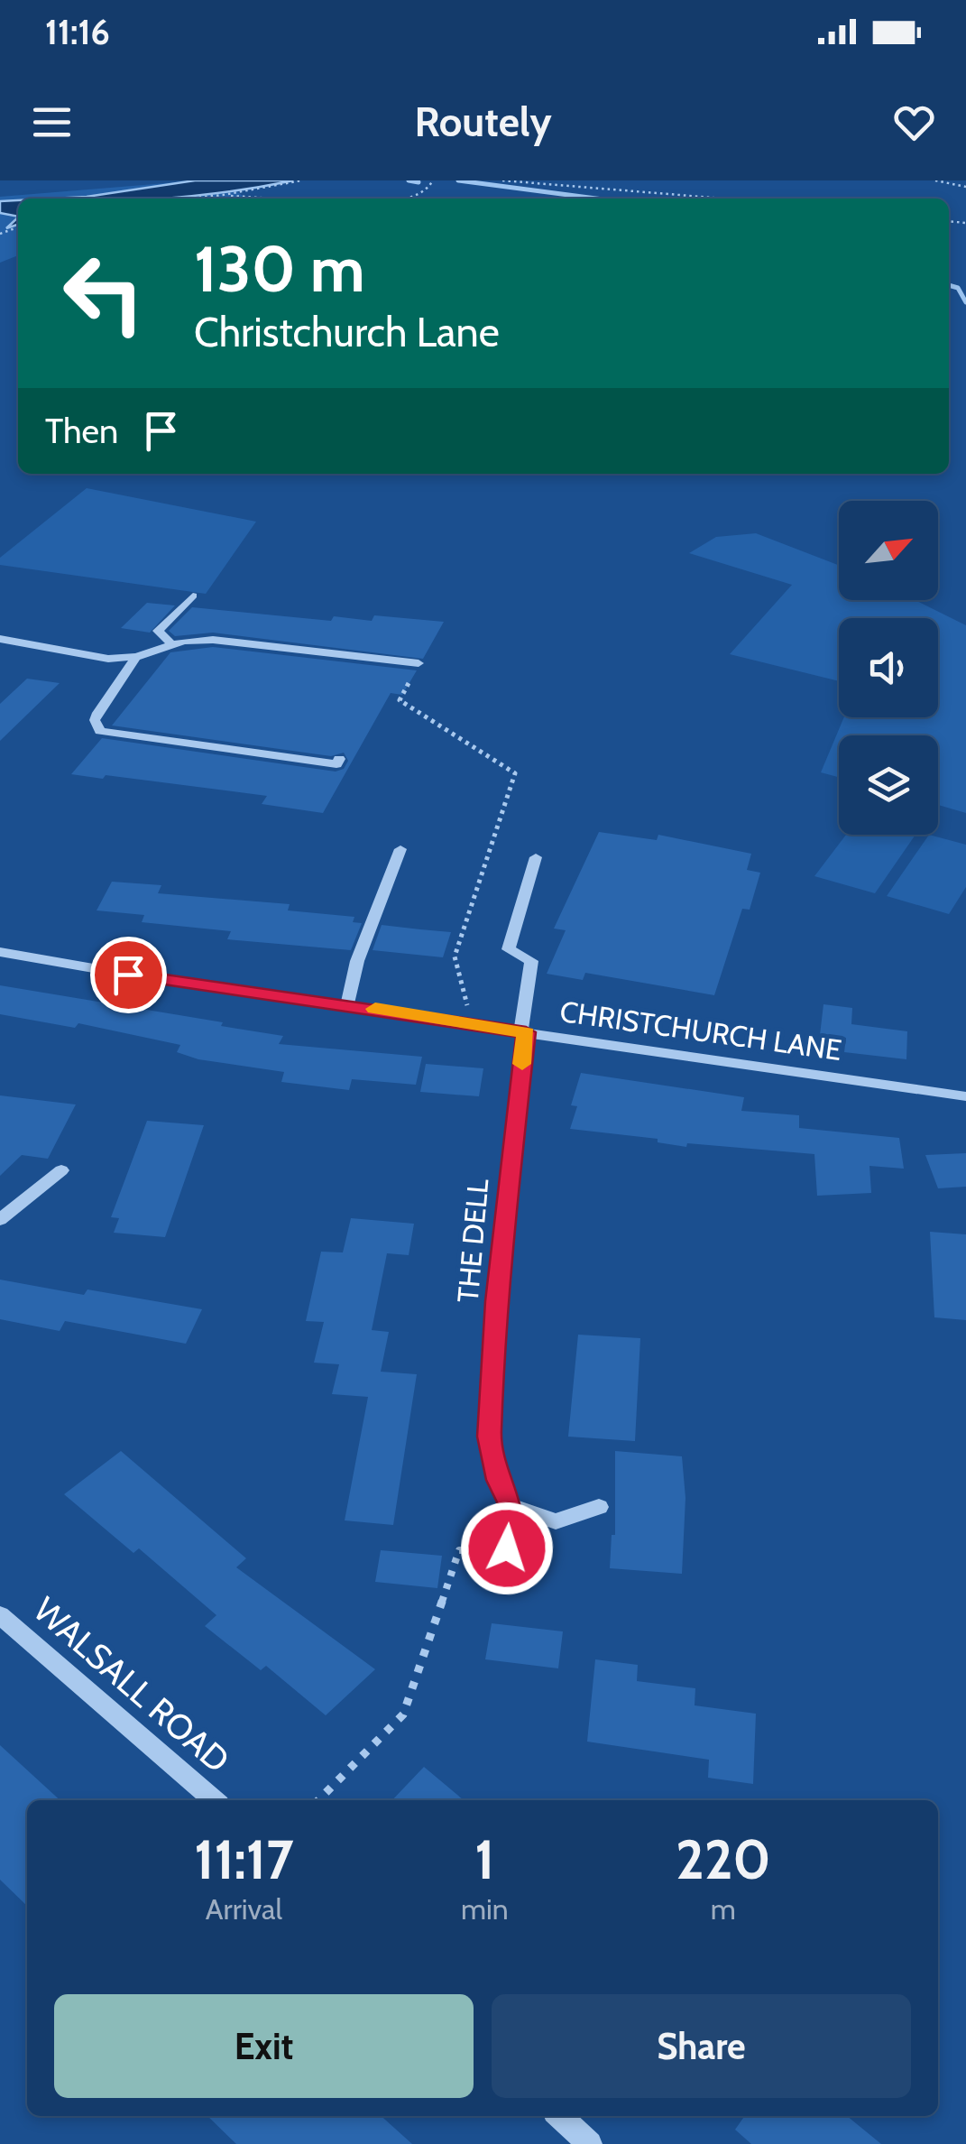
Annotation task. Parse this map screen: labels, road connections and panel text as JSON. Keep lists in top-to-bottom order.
{
  "streets": {
    "street": ["CHRISTCHURCH LANE", "THE DELL", "WALSALL ROAD"]
  },
  "crossings": [
    ["CHRISTCHURCH LANE", "THE DELL"]
  ],
  "north": "top right",
  "page": {
    "status": "11:16",
    "header": "Routely",
    "turn": ["130 m", "Christchurch Lane"],
    "then": "Then",
    "eta": [
      "11:17",
      "Arrival",
      "1",
      "min",
      "220",
      "m"
    ],
    "buttons": ["Exit", "Share"]
  }
}
